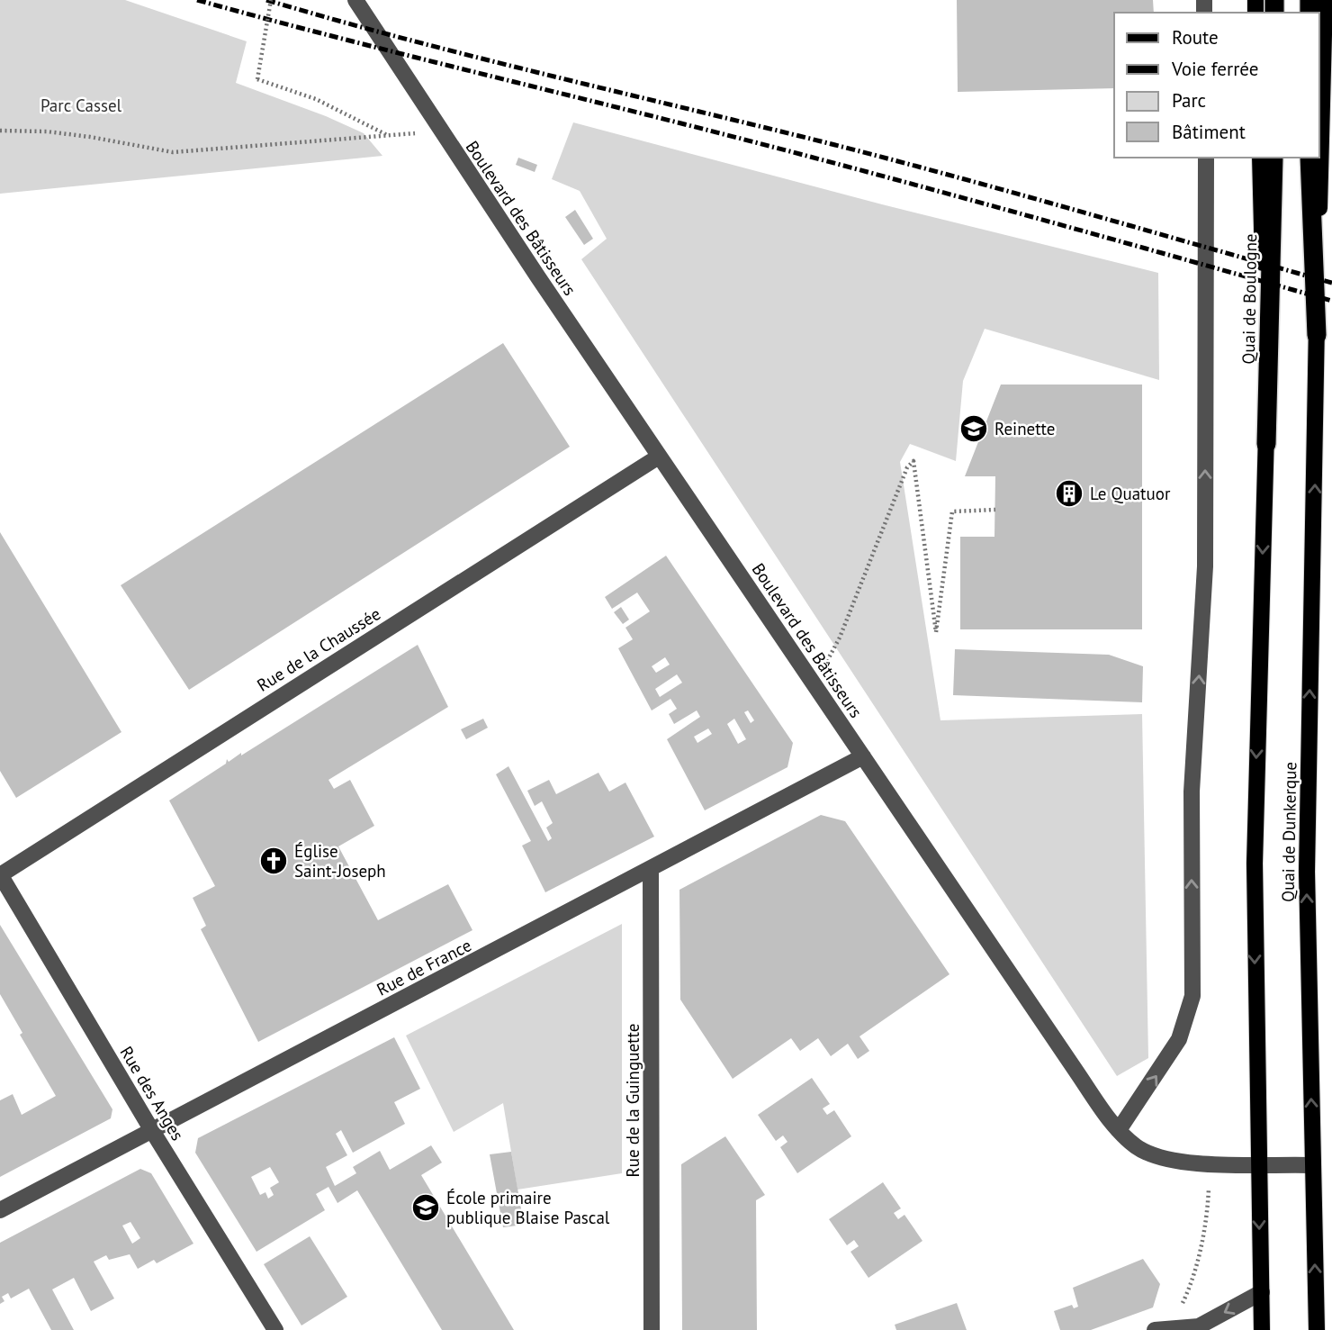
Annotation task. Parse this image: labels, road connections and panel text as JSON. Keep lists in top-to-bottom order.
{
  "streets": {
    "highway": ["Quai de Boulogne"],
    "main road": ["Quai de Dunkerque"],
    "street": [
      "Boulevard des Bâtisseurs",
      "Rue de la Chaussée",
      "Rue de France",
      "Rue des Anges",
      "Rue de la Guinguette"
    ]
  },
  "crossings": [
    ["Boulevard des Bâtisseurs", "Rue de la Chaussée"],
    ["Boulevard des Bâtisseurs", "Quai de Dunkerque"],
    ["Boulevard des Bâtisseurs", "Rue de France"],
    ["Quai de Boulogne", "Quai de Dunkerque"],
    ["Rue de la Chaussée", "Rue des Anges"],
    ["Rue de France", "Rue des Anges"],
    ["Rue de France", "Rue de la Guinguette"]
  ],
  "parks": ["Parc Cassel"],
  "places": {
    "school or university": ["Reinette", "École primaire publique Blaise Pascal"],
    "building": ["Le Quatuor"],
    "church": ["Église Saint-Joseph"]
  },
  "legend": [
    "Route",
    "Voie ferrée",
    "Parc",
    "Bâtiment"
  ]
}
